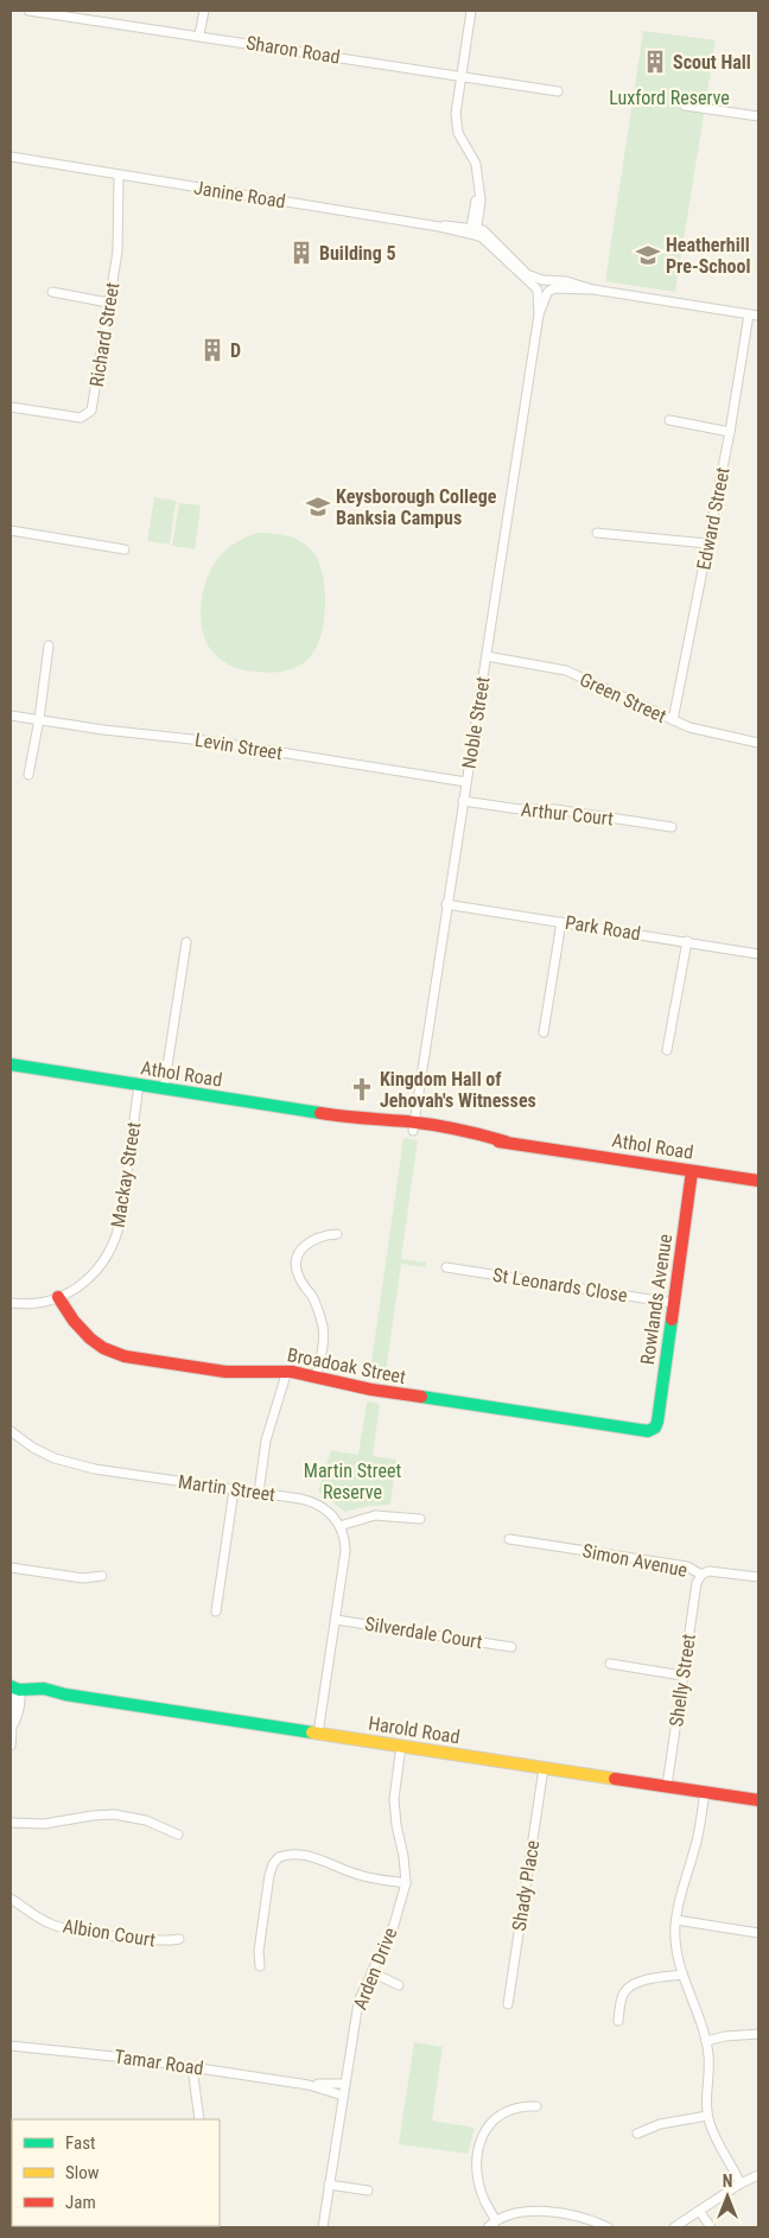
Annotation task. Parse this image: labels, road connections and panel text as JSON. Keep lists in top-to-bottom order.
{
  "streets": {
    "street": [
      "Sharon Road",
      "Janine Road",
      "Richard Street",
      "Edward Street",
      "Green Street",
      "Noble Street",
      "Levin Street",
      "Arthur Court",
      "Park Road",
      "Athol Road",
      "Mackay Street",
      "St Leonards Close",
      "Rowlands Avenue",
      "Broadoak Street",
      "Martin Street",
      "Simon Avenue",
      "Silverdale Court",
      "Shelly Street",
      "Harold Road",
      "Shady Place",
      "Albion Court",
      "Arden Drive",
      "Tamar Road"
    ]
  },
  "crossings": [
    ["Janine Road", "Richard Street"],
    ["Edward Street", "Green Street"],
    ["Green Street", "Noble Street"],
    ["Noble Street", "Levin Street"],
    ["Noble Street", "Arthur Court"],
    ["Noble Street", "Park Road"],
    ["Noble Street", "Athol Road"],
    ["Athol Road", "Mackay Street"],
    ["Athol Road", "Rowlands Avenue"],
    ["Mackay Street", "Broadoak Street"],
    ["St Leonards Close", "Rowlands Avenue"],
    ["Rowlands Avenue", "Broadoak Street"],
    ["Simon Avenue", "Shelly Street"],
    ["Shelly Street", "Harold Road"],
    ["Harold Road", "Shady Place"],
    ["Harold Road", "Arden Drive"],
    ["Arden Drive", "Tamar Road"]
  ],
  "parks": ["Luxford Reserve", "Martin Street Reserve"],
  "places": {
    "building": ["Scout Hall", "Building 5", "D"],
    "school or university": ["Heatherhill Pre-School", "Keysborough College Banksia Campus"],
    "church": ["Kingdom Hall of Jehovah's Witnesses"]
  },
  "legend": ["Fast", "Slow", "Jam"],
  "north": "top"
}
